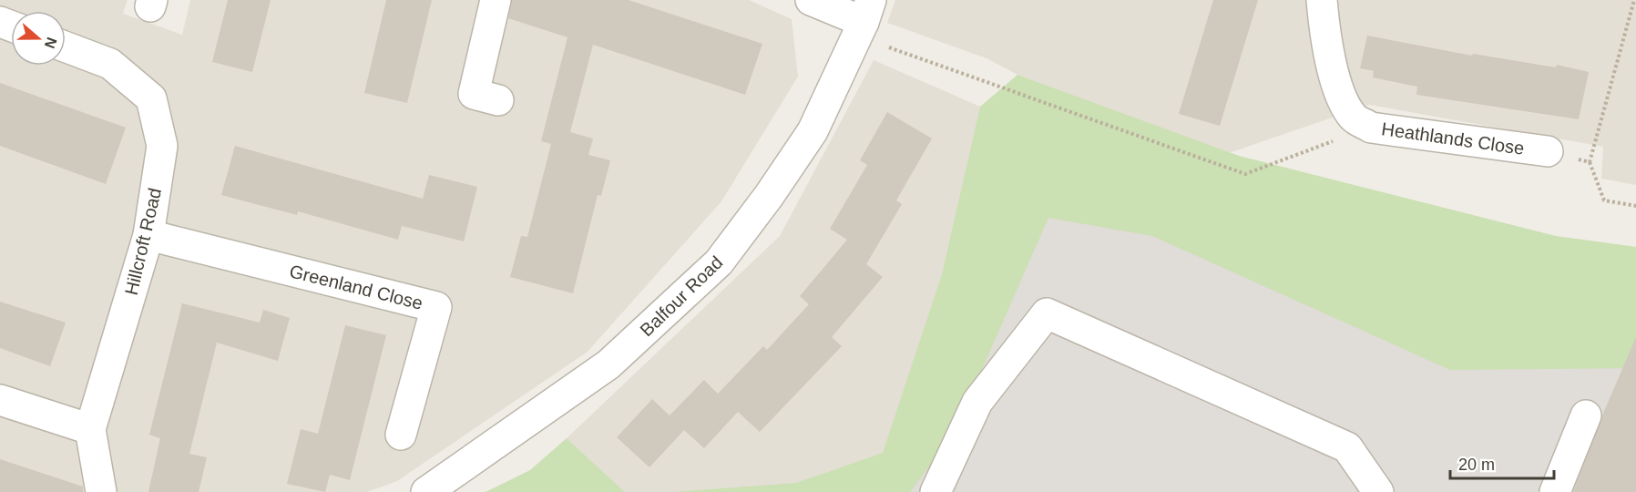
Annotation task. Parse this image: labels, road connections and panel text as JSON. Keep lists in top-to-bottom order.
{
  "streets": {
    "street": [
      "Heathlands Close",
      "Hillcroft Road",
      "Greenland Close",
      "Balfour Road"
    ]
  },
  "crossings": [
    ["Hillcroft Road", "Greenland Close"]
  ],
  "scale_bar": "20 m",
  "north": "right"
}
